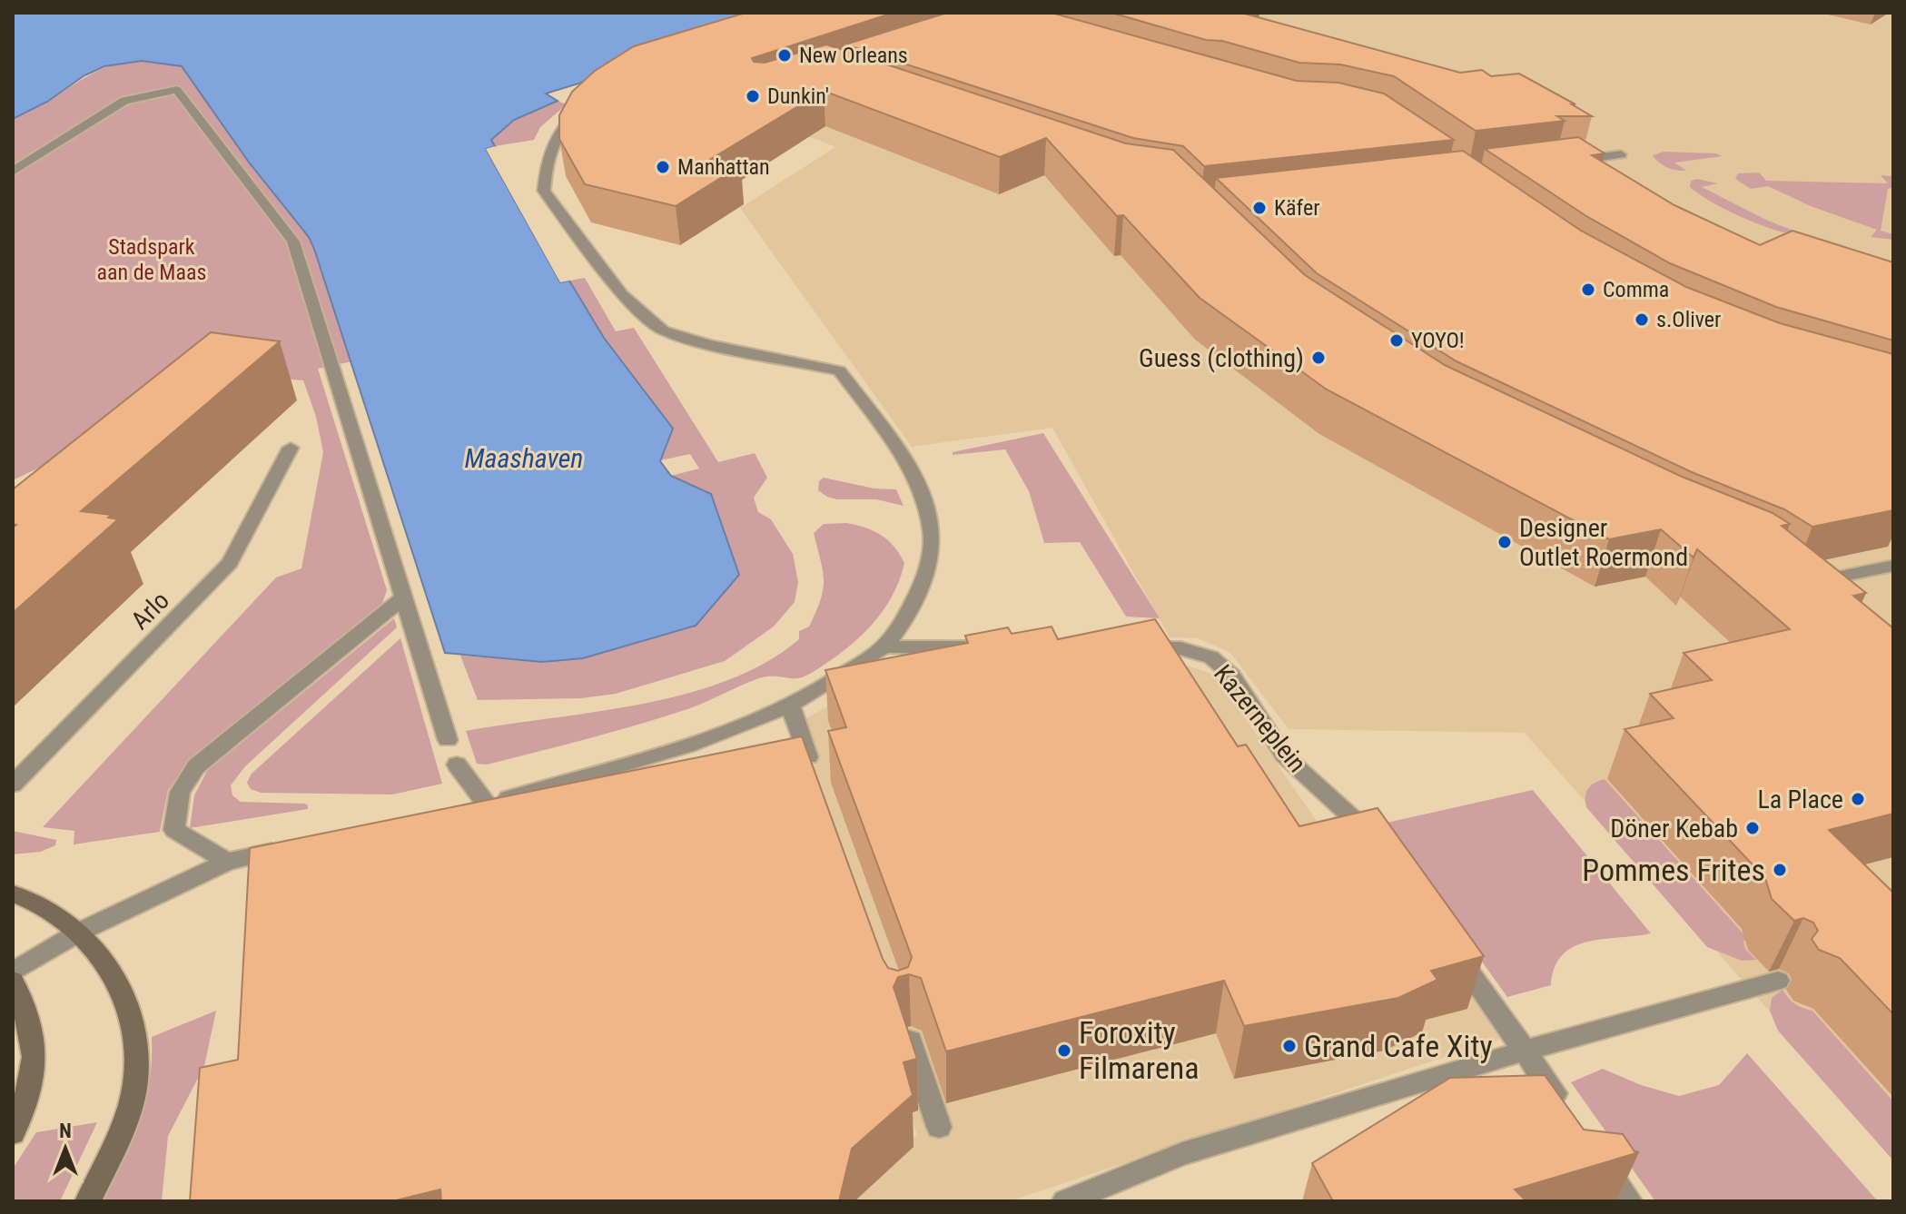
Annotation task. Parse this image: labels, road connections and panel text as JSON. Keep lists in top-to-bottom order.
{
  "streets": {
    "street": ["Arlo", "Kazerneplein"]
  },
  "water": ["Maashaven"],
  "parks": ["Stadspark aan de Maas"],
  "places": [
    "New Orleans",
    "Dunkin'",
    "Manhattan",
    "Käfer",
    "Comma",
    "s.Oliver",
    "YOYO!",
    "Guess (clothing)",
    "Designer Outlet Roermond",
    "La Place",
    "Döner Kebab",
    "Pommes Frites",
    "Grand Cafe Xity",
    "Foroxity Filmarena"
  ],
  "north": "top"
}
